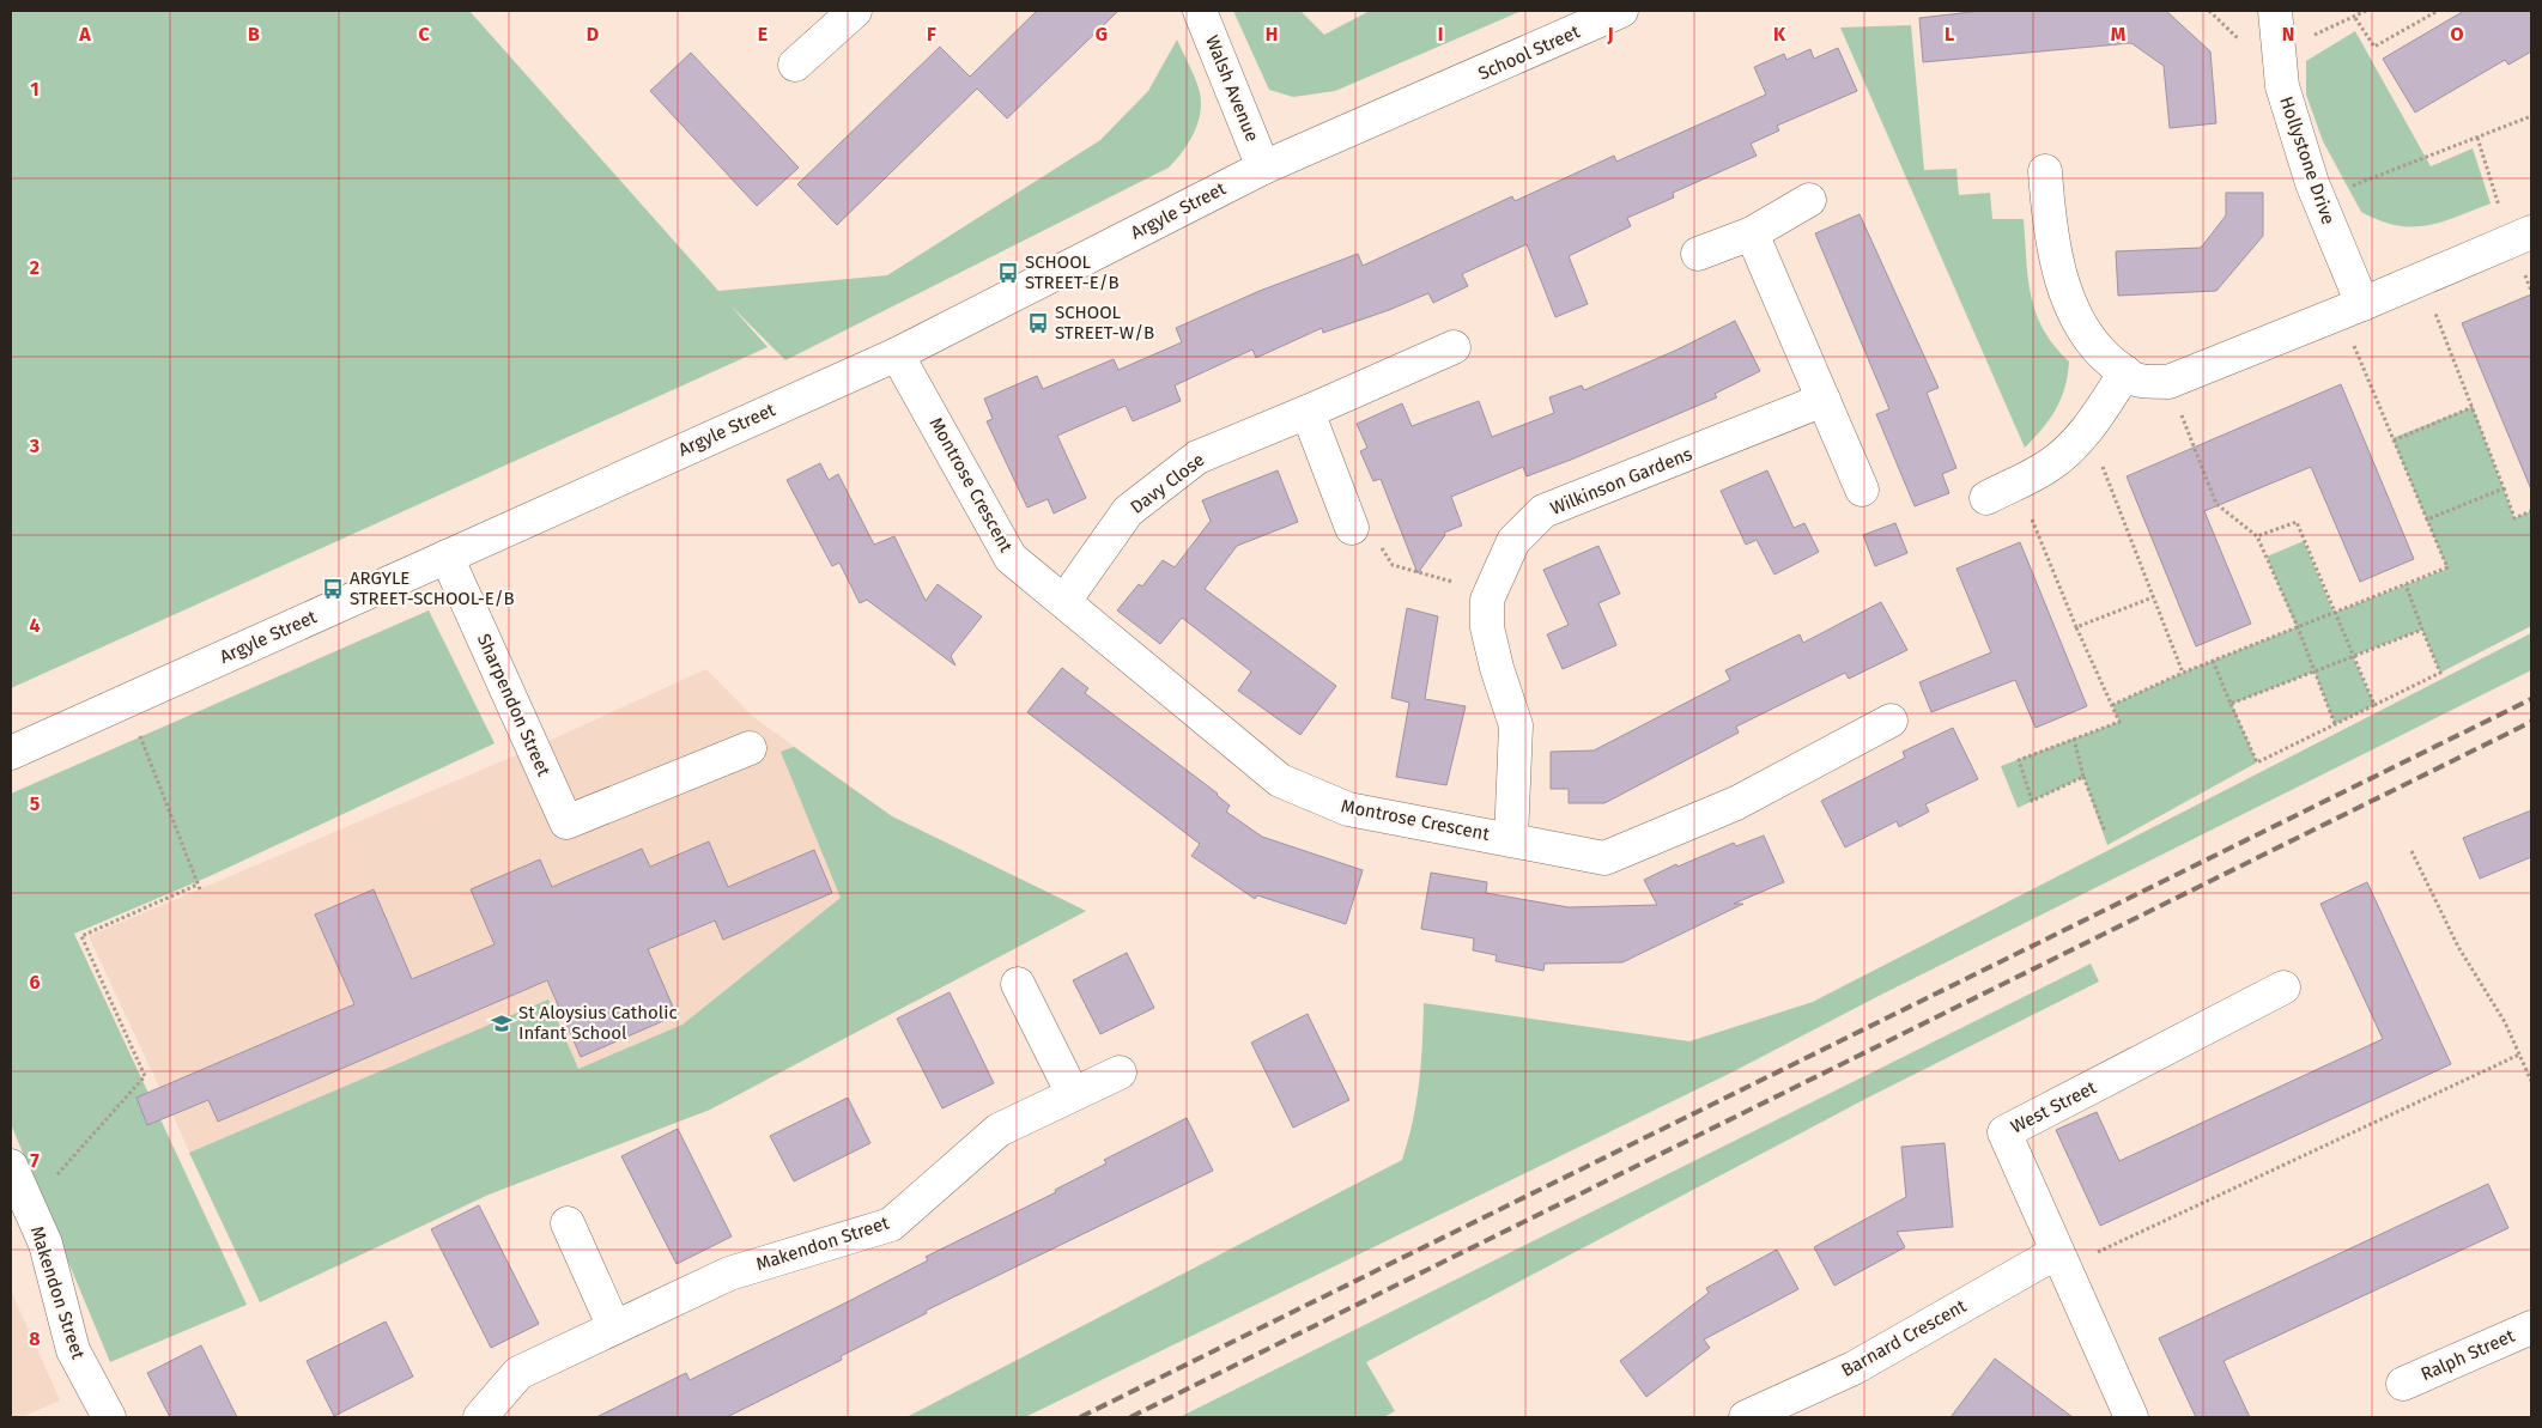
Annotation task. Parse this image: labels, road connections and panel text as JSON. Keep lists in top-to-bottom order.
{
  "streets": {
    "street": [
      "School Street",
      "Walsh Avenue",
      "Hollystone Drive",
      "Argyle Street",
      "Wilkinson Gardens",
      "Davy Close",
      "Montrose Crescent",
      "Sharpendon Street",
      "West Street",
      "Makendon Street",
      "Barnard Crescent",
      "Ralph Street"
    ]
  },
  "crossings": [
    ["School Street", "Argyle Street"],
    ["Walsh Avenue", "Argyle Street"],
    ["Argyle Street", "Montrose Crescent"],
    ["Argyle Street", "Sharpendon Street"],
    ["Wilkinson Gardens", "Montrose Crescent"],
    ["Davy Close", "Montrose Crescent"],
    ["West Street", "Barnard Crescent"]
  ],
  "places": {
    "bus stop": ["SCHOOL STREET-E/B", "SCHOOL STREET-W/B", "ARGYLE STREET-SCHOOL-E/B"],
    "school or university": ["St Aloysius Catholic Infant School"]
  },
  "grid": {
    "columns": [
      "A",
      "B",
      "C",
      "D",
      "E",
      "F",
      "G",
      "H",
      "I",
      "J",
      "K",
      "L",
      "M",
      "N",
      "O"
    ],
    "rows": [
      "1",
      "2",
      "3",
      "4",
      "5",
      "6",
      "7",
      "8"
    ]
  }
}
